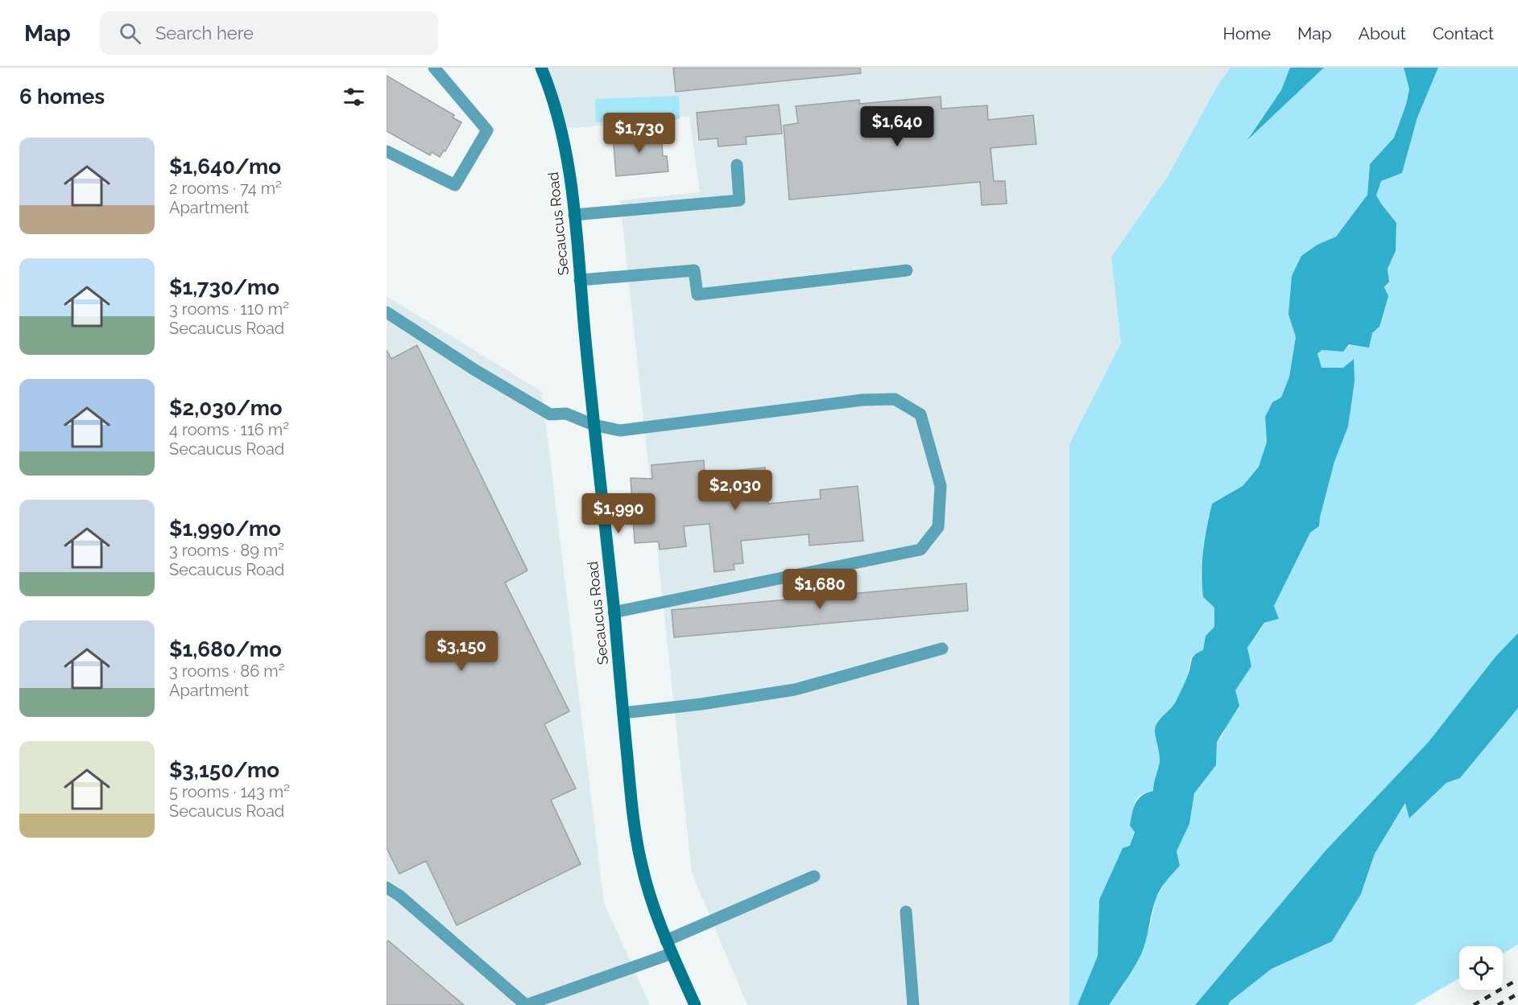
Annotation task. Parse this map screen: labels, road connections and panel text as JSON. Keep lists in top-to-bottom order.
{
  "streets": {
    "main road": ["Secaucus Road"]
  },
  "page": {
    "header": "Map",
    "search": "Search here",
    "nav": [
      "Home",
      "Map",
      "About",
      "Contact"
    ],
    "heading": "6 homes",
    "price": [
      "$1,640",
      "$1,730",
      "$2,030",
      "$1,990",
      "$1,680",
      "$3,150"
    ],
    "list": [
      {
        "name": "$1,640/mo",
        "note": "2 rooms · 74 m² · Apartment"
      },
      {
        "name": "$1,730/mo",
        "note": "3 rooms · 110 m² · Secaucus Road"
      },
      {
        "name": "$2,030/mo",
        "note": "4 rooms · 116 m² · Secaucus Road"
      },
      {
        "name": "$1,990/mo",
        "note": "3 rooms · 89 m² · Secaucus Road"
      },
      {
        "name": "$1,680/mo",
        "note": "3 rooms · 86 m² · Apartment"
      },
      {
        "name": "$3,150/mo",
        "note": "5 rooms · 143 m² · Secaucus Road"
      }
    ]
  }
}
